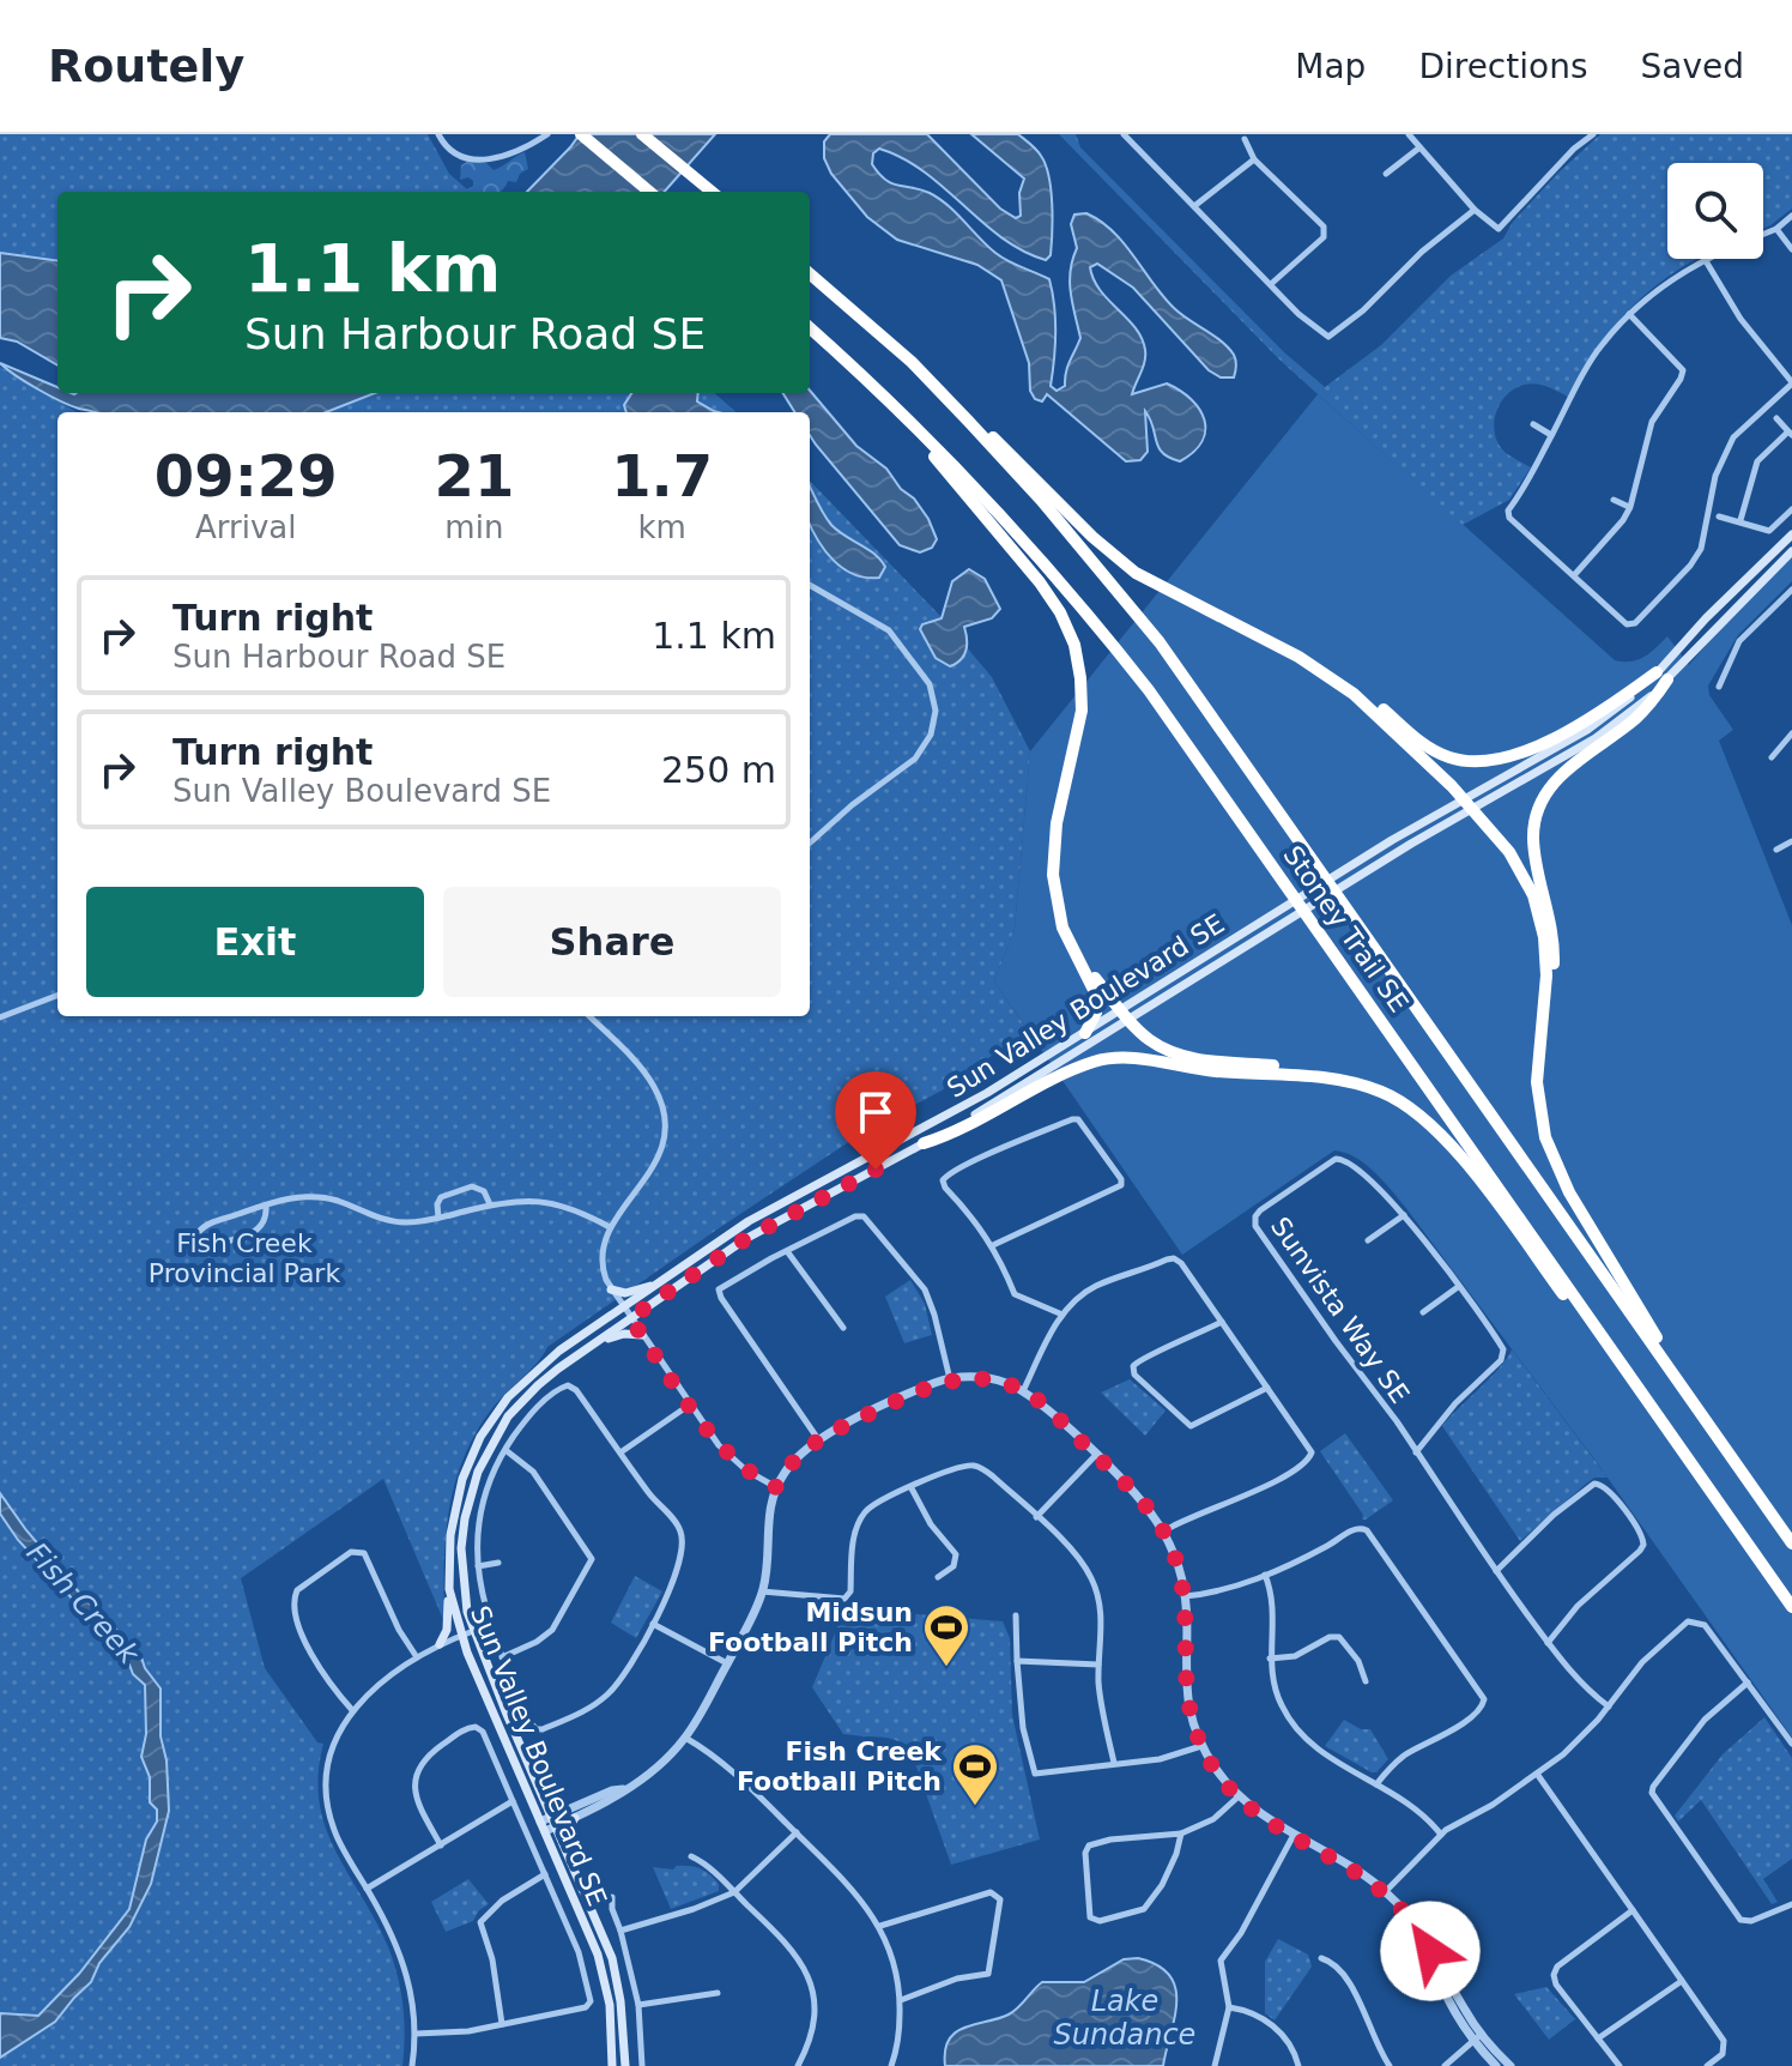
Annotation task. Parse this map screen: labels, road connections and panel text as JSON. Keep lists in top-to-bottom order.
{
  "streets": {
    "highway": ["Stoney Trail SE"],
    "main road": ["Sun Valley Boulevard SE"],
    "street": ["Sunvista Way SE"]
  },
  "water": ["Fish Creek", "Lake Sundance"],
  "parks": ["Fish Creek Provincial Park"],
  "places": {
    "sports": ["Midsun Football Pitch", "Fish Creek Football Pitch"]
  },
  "page": {
    "header": "Routely",
    "nav": ["Map", "Directions", "Saved"],
    "turn": ["1.1 km", "Sun Harbour Road SE"],
    "eta": [
      "09:29",
      "Arrival",
      "21",
      "min",
      "1.7",
      "km"
    ],
    "list": [
      {
        "name": "Turn right",
        "note": "Sun Harbour Road SE",
        "value": "1.1 km"
      },
      {
        "name": "Turn right",
        "note": "Sun Valley Boulevard SE",
        "value": "250 m"
      }
    ],
    "buttons": ["Exit", "Share"]
  }
}
